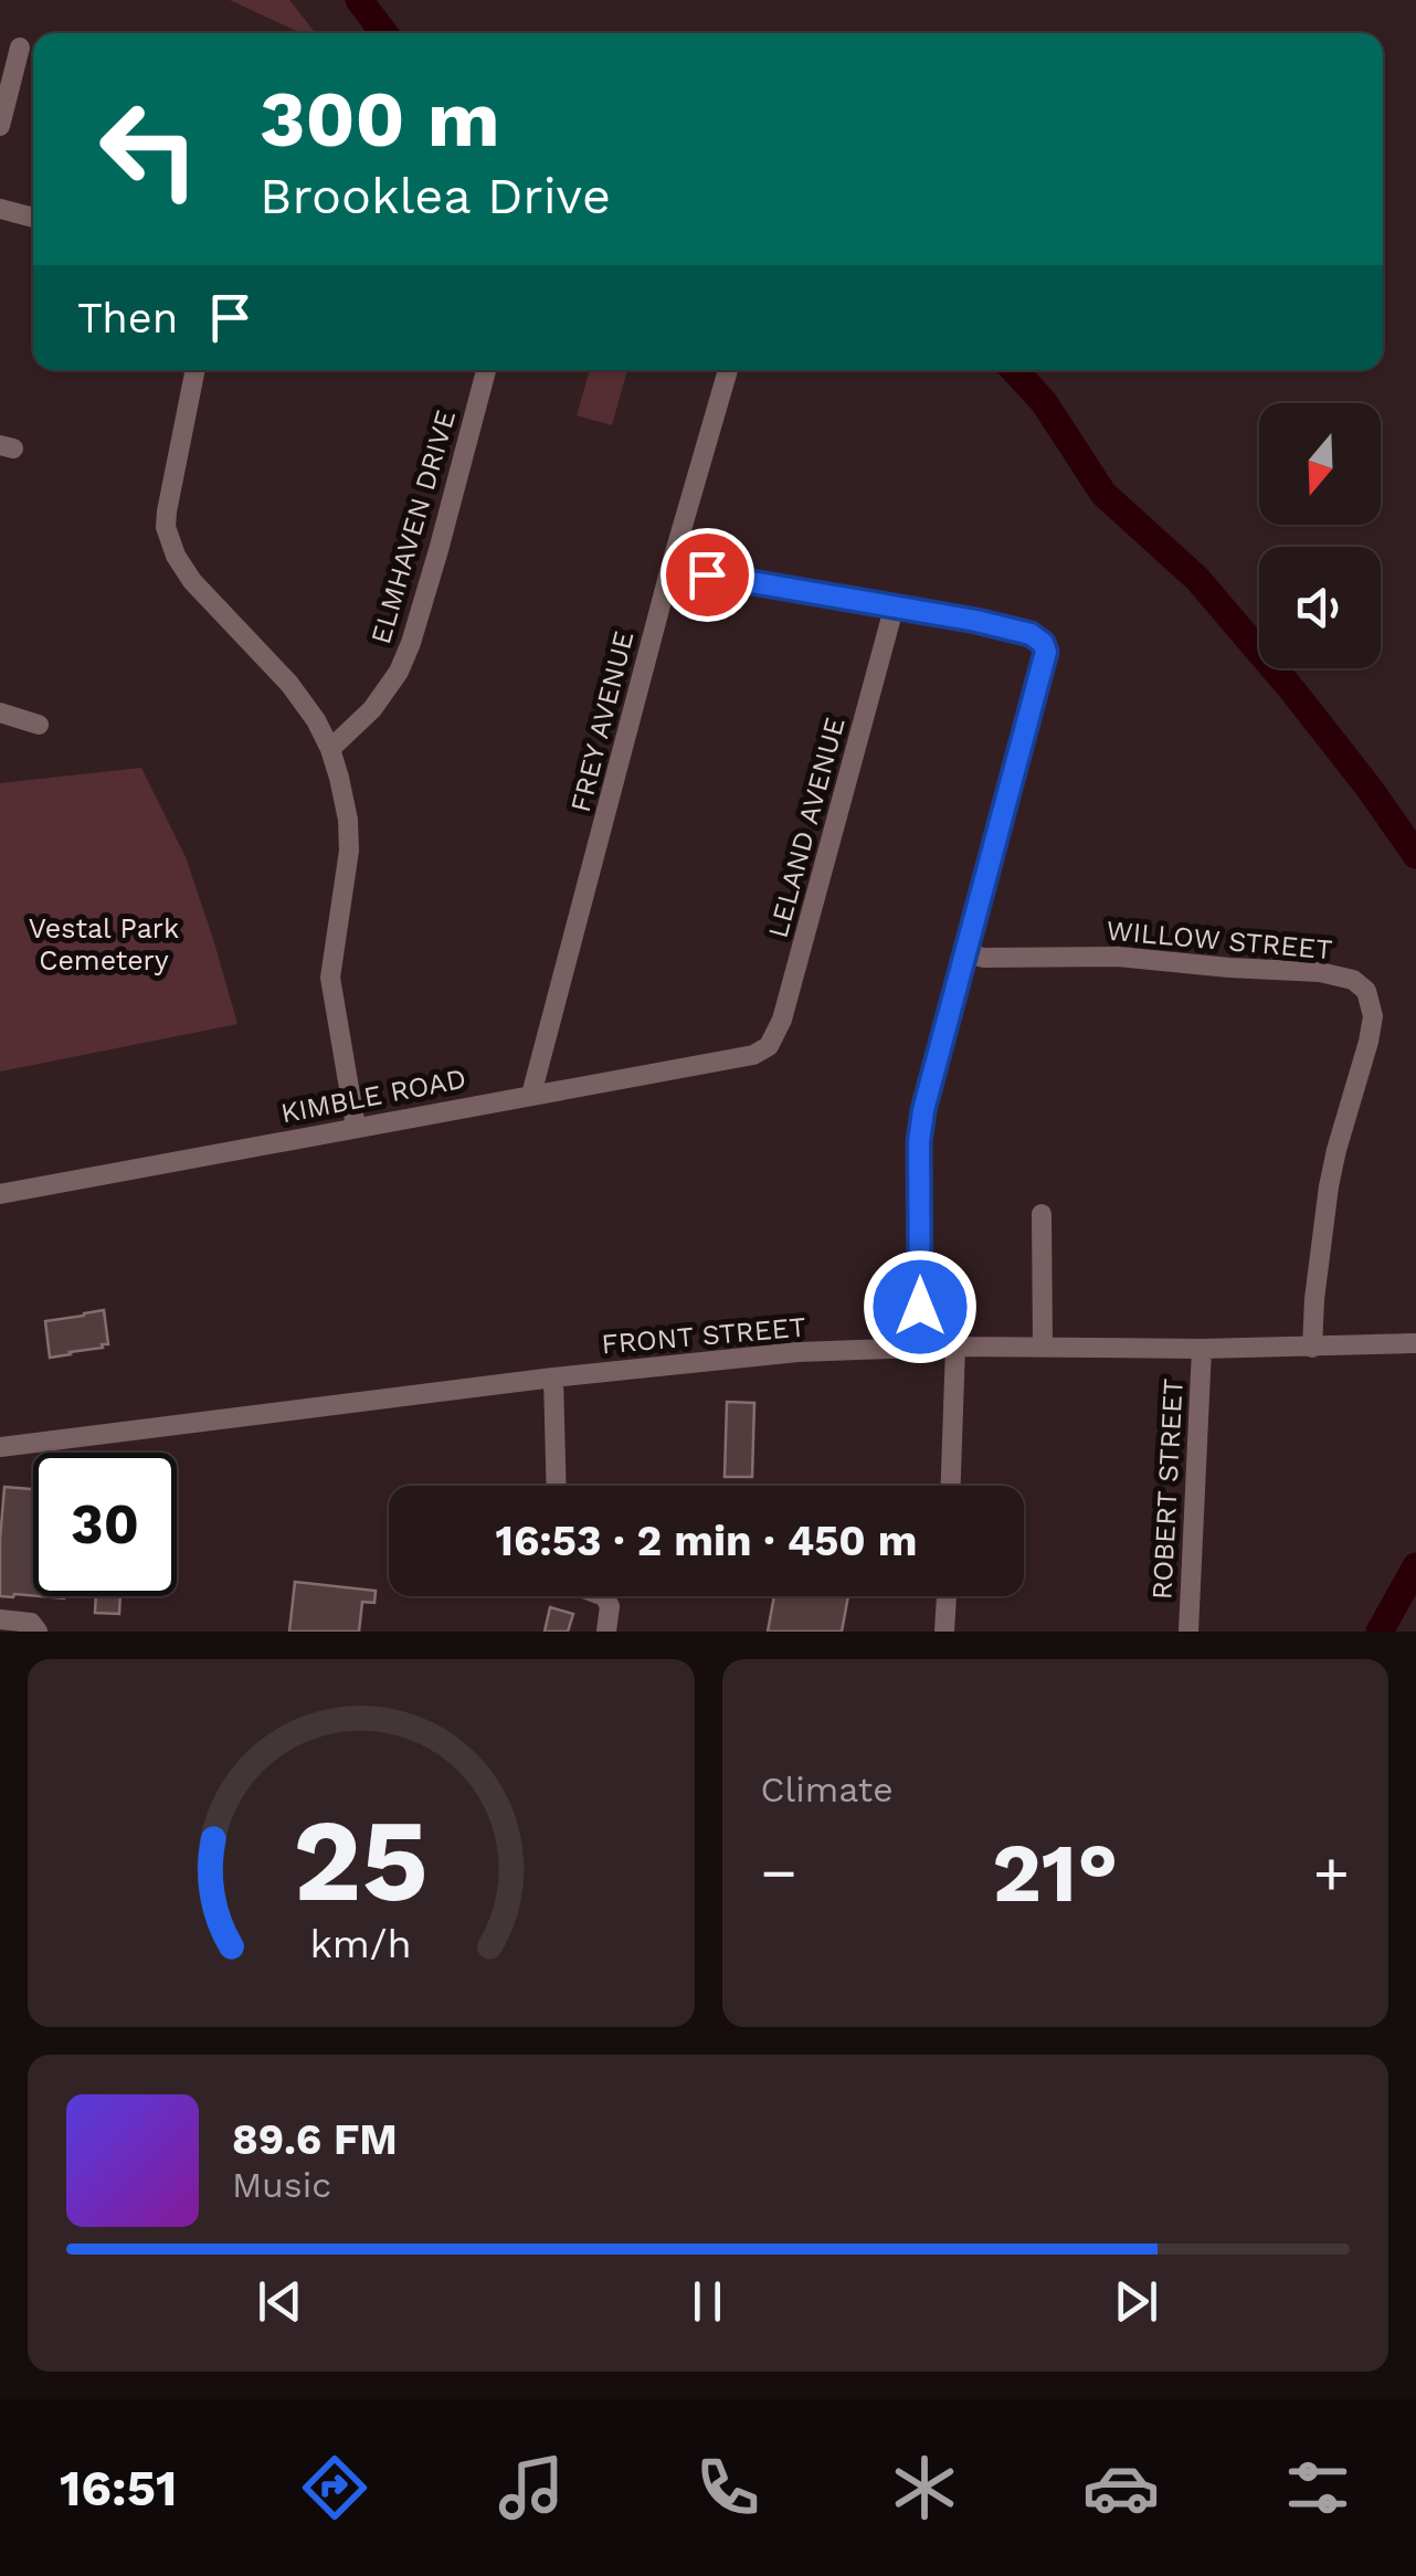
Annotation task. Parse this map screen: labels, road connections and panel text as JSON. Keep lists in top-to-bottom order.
{
  "streets": {
    "street": [
      "ELMHAVEN DRIVE",
      "FREY AVENUE",
      "LELAND AVENUE",
      "WILLOW STREET",
      "KIMBLE ROAD",
      "FRONT STREET",
      "ROBERT STREET"
    ]
  },
  "crossings": [
    ["FREY AVENUE", "KIMBLE ROAD"],
    ["LELAND AVENUE", "KIMBLE ROAD"],
    ["WILLOW STREET", "FRONT STREET"],
    ["FRONT STREET", "ROBERT STREET"]
  ],
  "parks": ["Vestal Park Cemetery"],
  "north": "bottom",
  "page": {
    "turn": ["300 m", "Brooklea Drive"],
    "then": "Then",
    "limit": "30",
    "trip": "16:53 · 2 min · 450 m",
    "tile": "Climate",
    "heat": ["−", "21°", "+"],
    "song": ["89.6 FM", "Music"],
    "tabs": "16:51",
    "gauge": ["25", "km/h"]
  }
}
